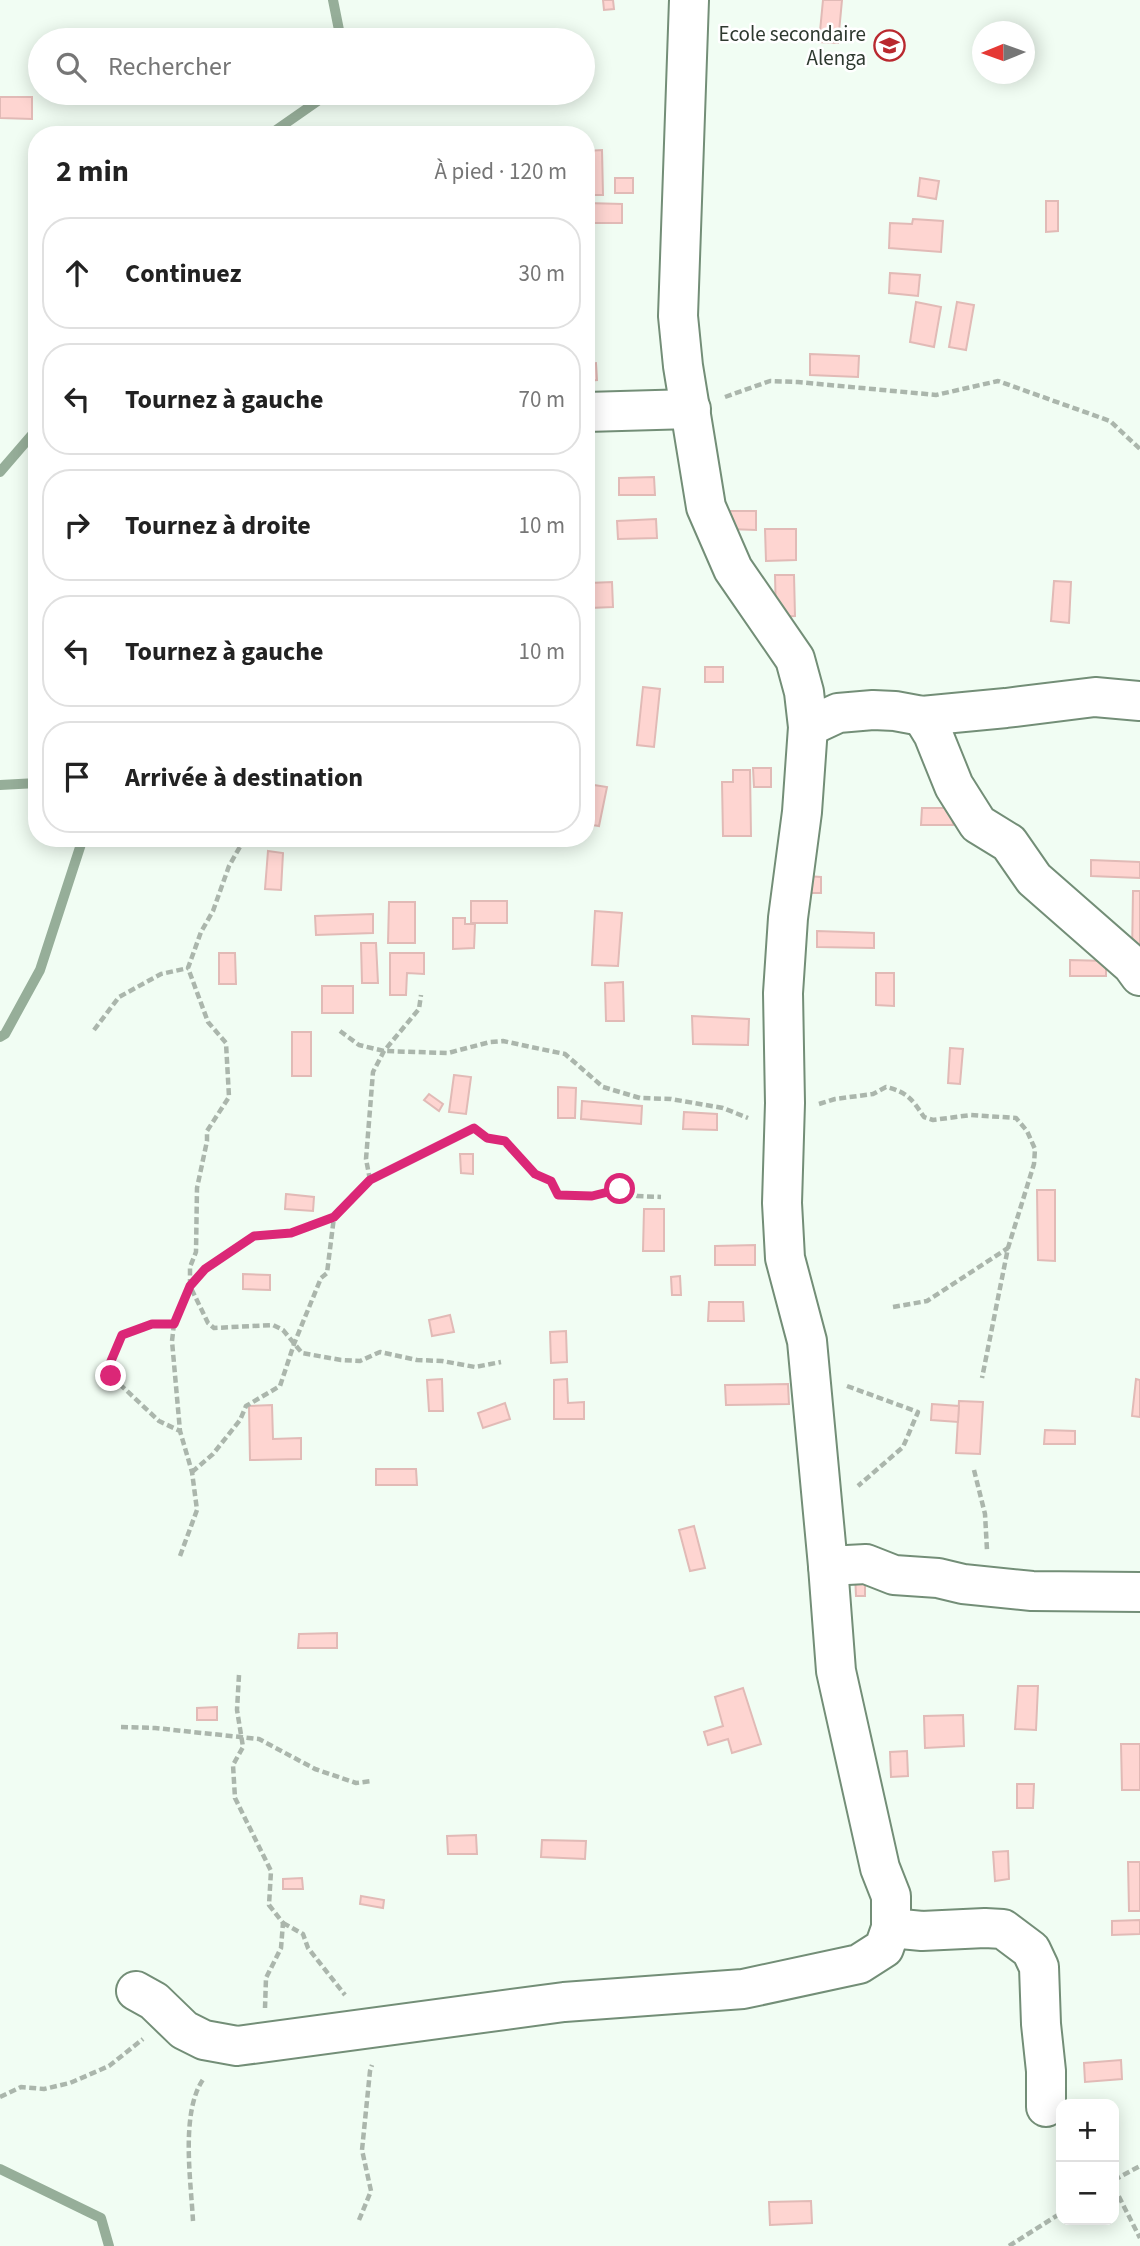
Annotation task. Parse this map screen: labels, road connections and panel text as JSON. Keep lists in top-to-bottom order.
{
  "places": {
    "school or university": ["Ecole secondaire Alenga"]
  },
  "north": "left",
  "page": {
    "search": "Rechercher",
    "heading": ["2 min", "À pied · 120 m"],
    "list": [
      ["Continuez", "30 m"],
      ["Tournez à gauche", "70 m"],
      ["Tournez à droite", "10 m"],
      ["Tournez à gauche", "10 m"],
      "Arrivée à destination"
    ],
    "map_buttons": ["+", "−"]
  }
}
